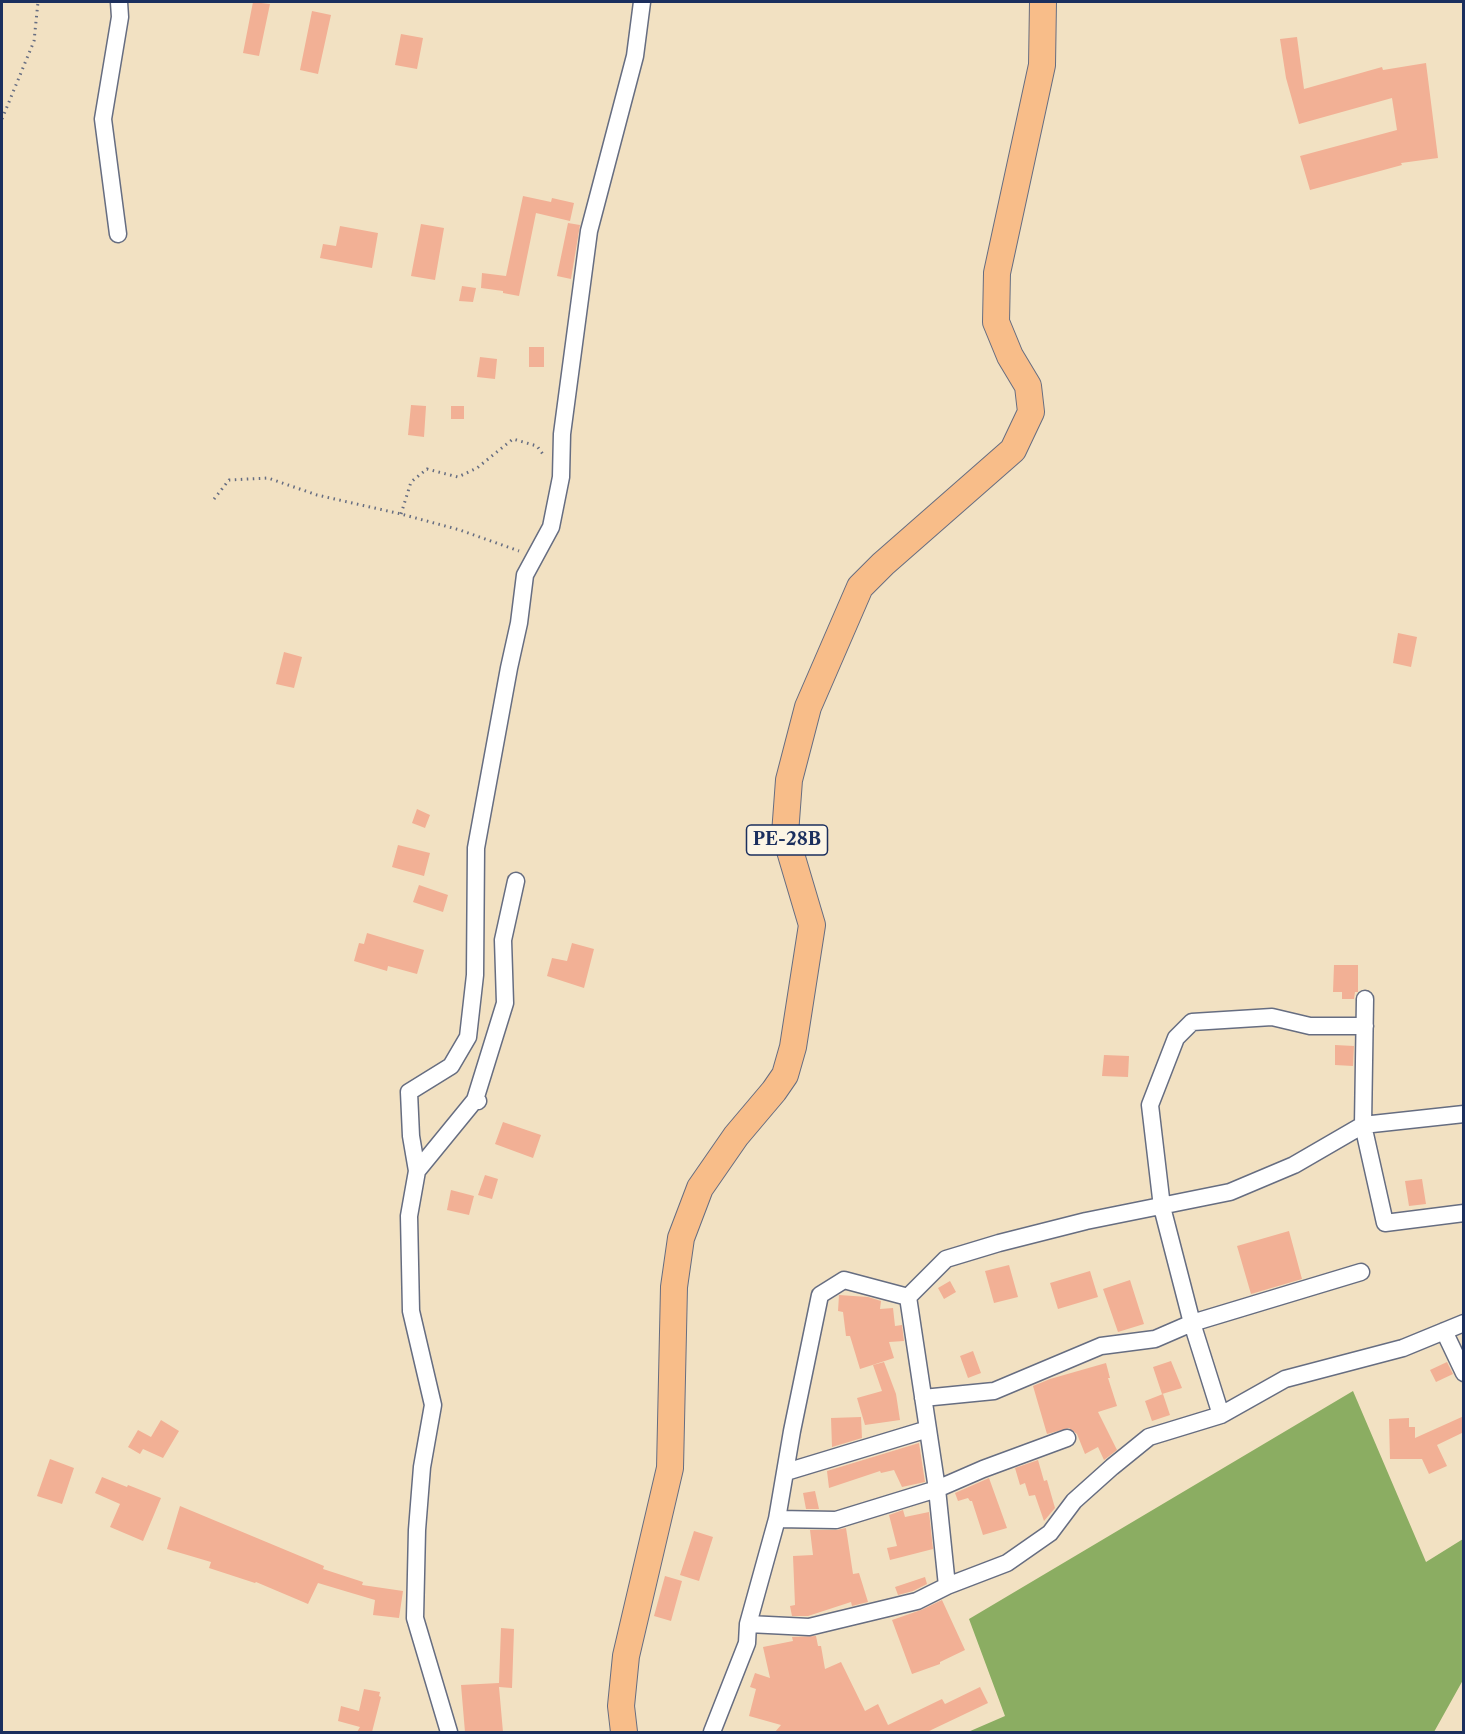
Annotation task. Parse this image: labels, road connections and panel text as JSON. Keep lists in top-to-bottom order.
{
  "streets": {
    "highway": ["PE-28B"]
  }
}
